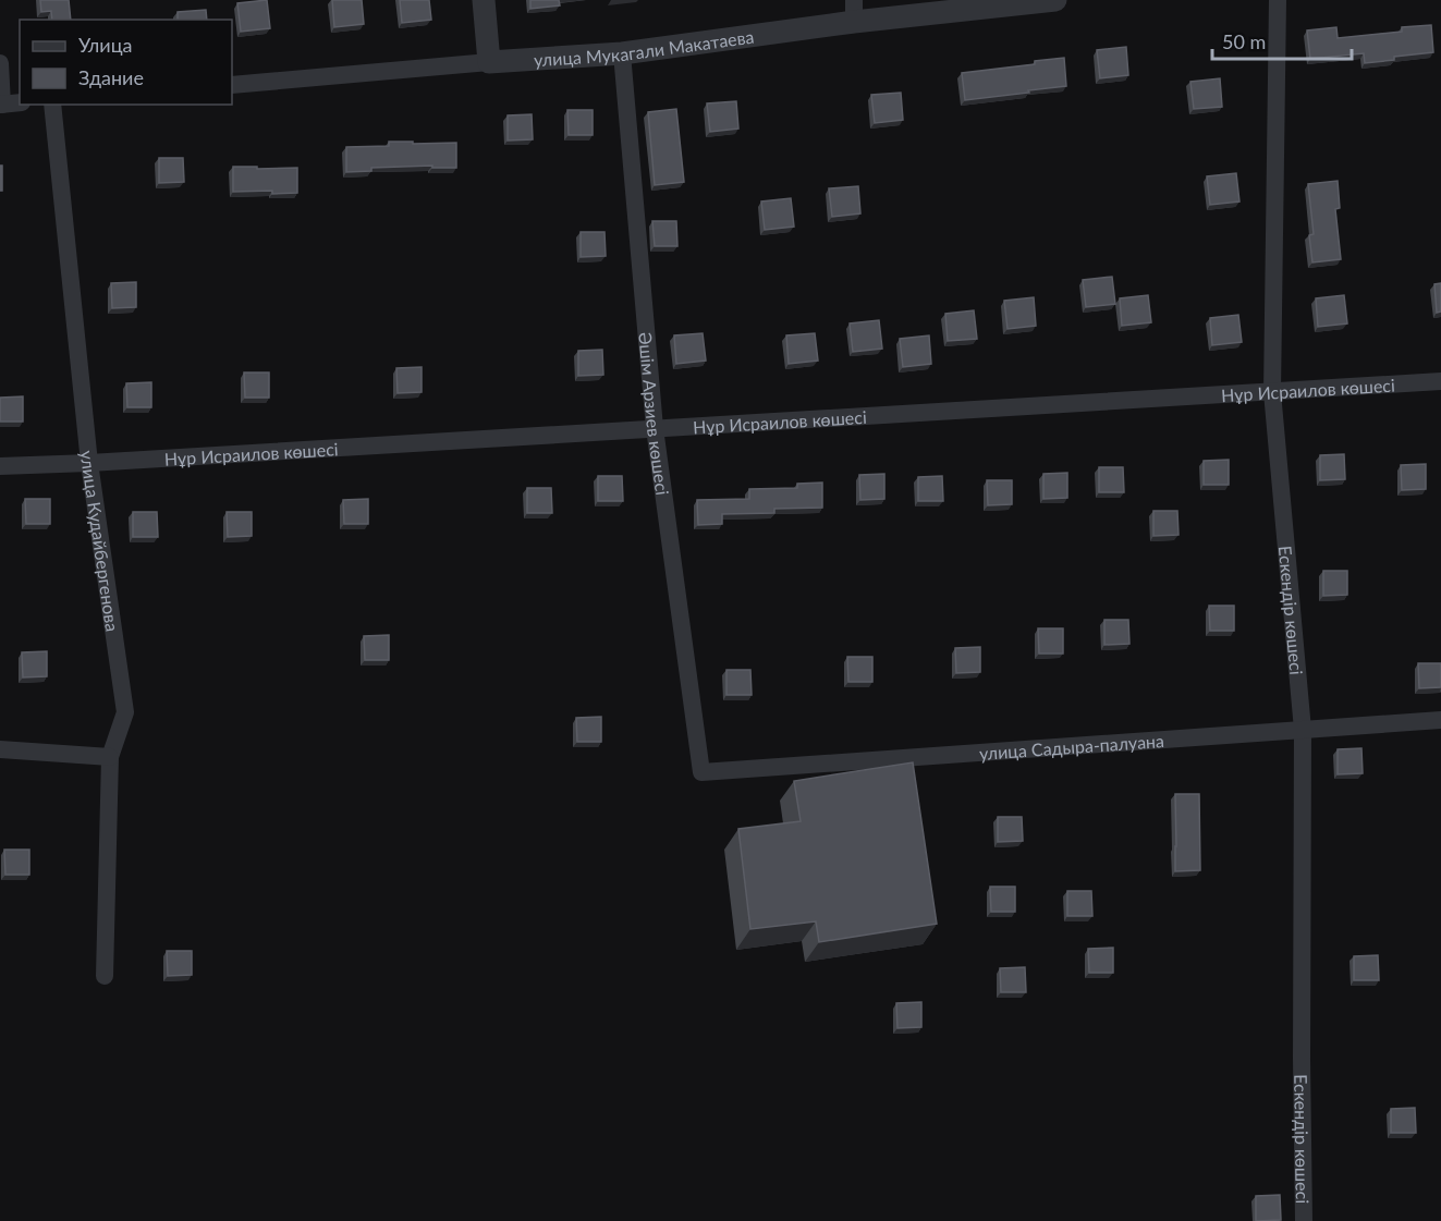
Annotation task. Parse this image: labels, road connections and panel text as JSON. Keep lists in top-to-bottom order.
{
  "streets": {
    "street": [
      "улица Мукагали Макатаева",
      "Нұр Исраилов көшесі",
      "Әшім Арзиев көшесі",
      "улица Кудайбергенова",
      "Ескендір көшесі",
      "улица Садыра-палуана"
    ]
  },
  "crossings": [
    ["улица Мукагали Макатаева", "Әшім Арзиев көшесі"],
    ["Нұр Исраилов көшесі", "Әшім Арзиев көшесі"],
    ["Нұр Исраилов көшесі", "улица Кудайбергенова"],
    ["Нұр Исраилов көшесі", "Ескендір көшесі"],
    ["Әшім Арзиев көшесі", "улица Садыра-палуана"],
    ["Ескендір көшесі", "улица Садыра-палуана"]
  ],
  "legend": ["Улица", "Здание"],
  "scale_bar": "50 m"
}
